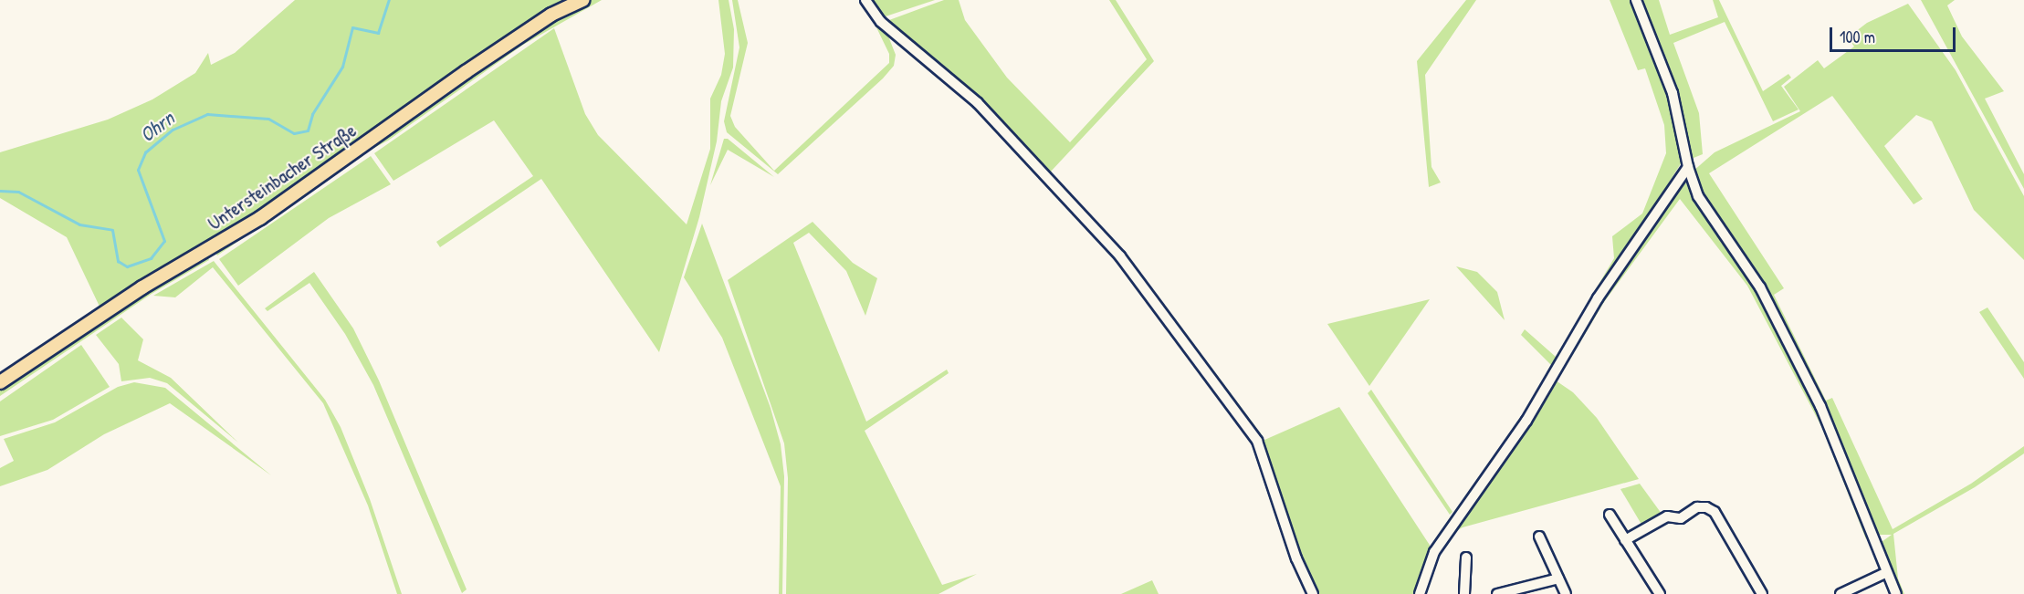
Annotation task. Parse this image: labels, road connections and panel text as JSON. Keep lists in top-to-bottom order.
{
  "streets": {
    "main road": ["Untersteinbacher Straße"]
  },
  "water": ["Ohrn"],
  "scale_bar": "100 m"
}
